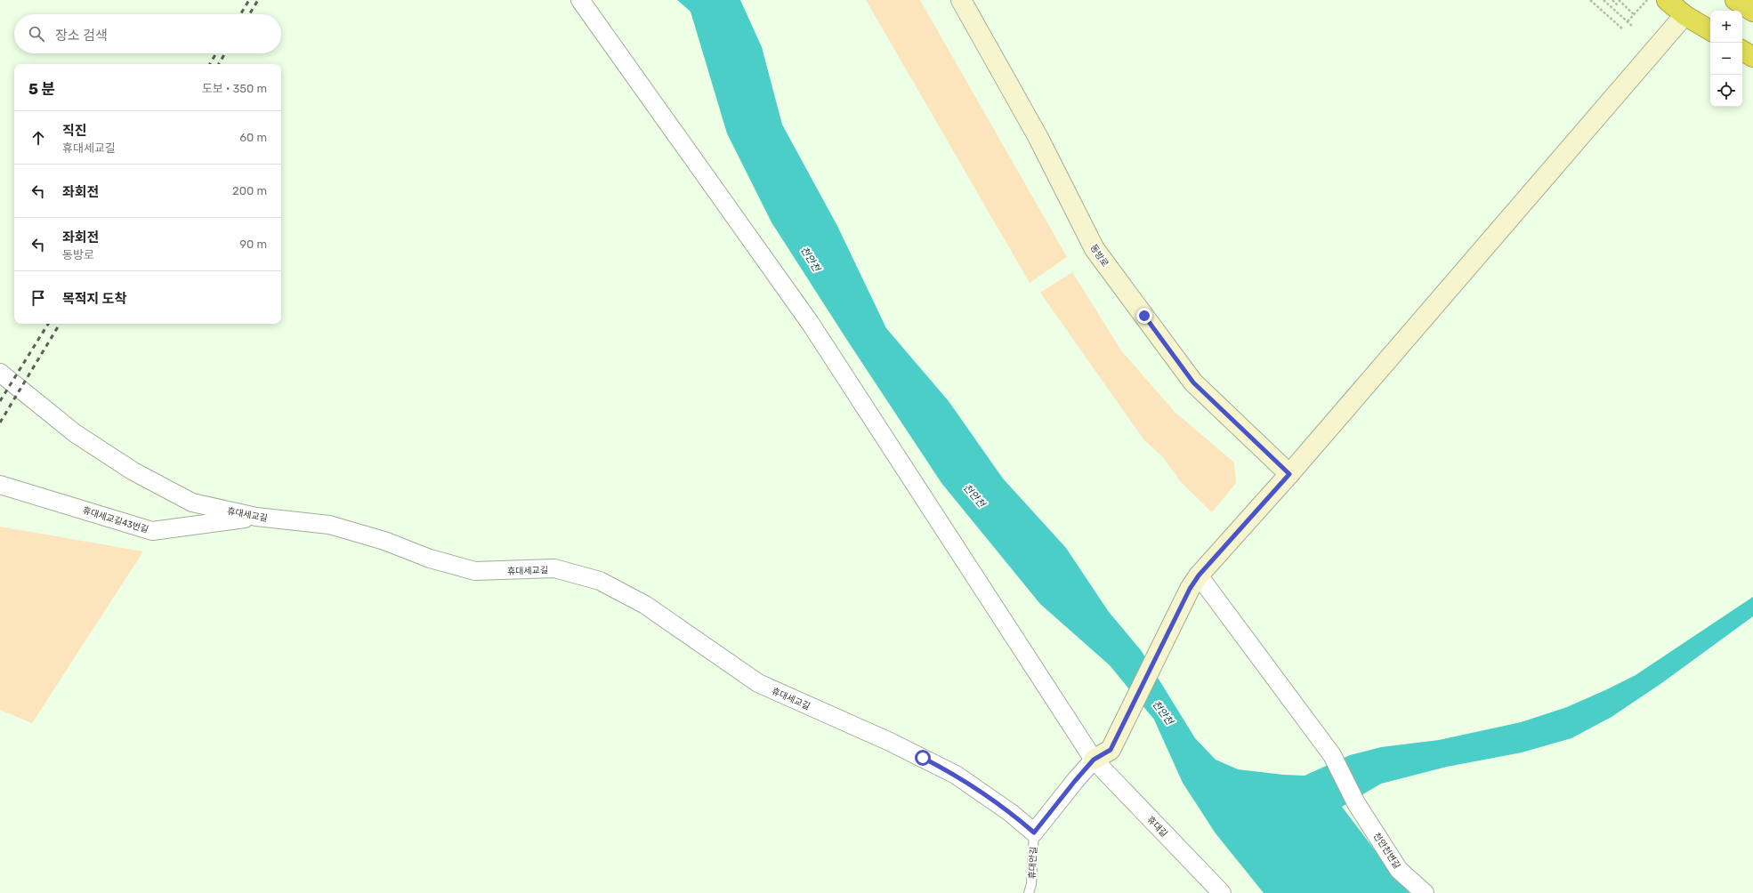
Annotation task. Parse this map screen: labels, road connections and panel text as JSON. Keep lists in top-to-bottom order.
{
  "streets": {
    "street": [
      "동방로",
      "휴대세교길",
      "휴대세교길43번길",
      "휴대길",
      "천안천변길"
    ],
    "lane": ["휴대안길"]
  },
  "crossings": [
    ["휴대세교길", "휴대세교길43번길"],
    ["휴대세교길", "휴대안길"]
  ],
  "water": ["천안천"],
  "page": {
    "map_buttons": ["+", "−"],
    "search": "장소 검색",
    "heading": ["5 분", "도보 · 350 m"],
    "list": [
      ["직진", "휴대세교길", "60 m"],
      ["좌회전", "200 m"],
      ["좌회전", "동방로", "90 m"],
      "목적지 도착"
    ]
  }
}
